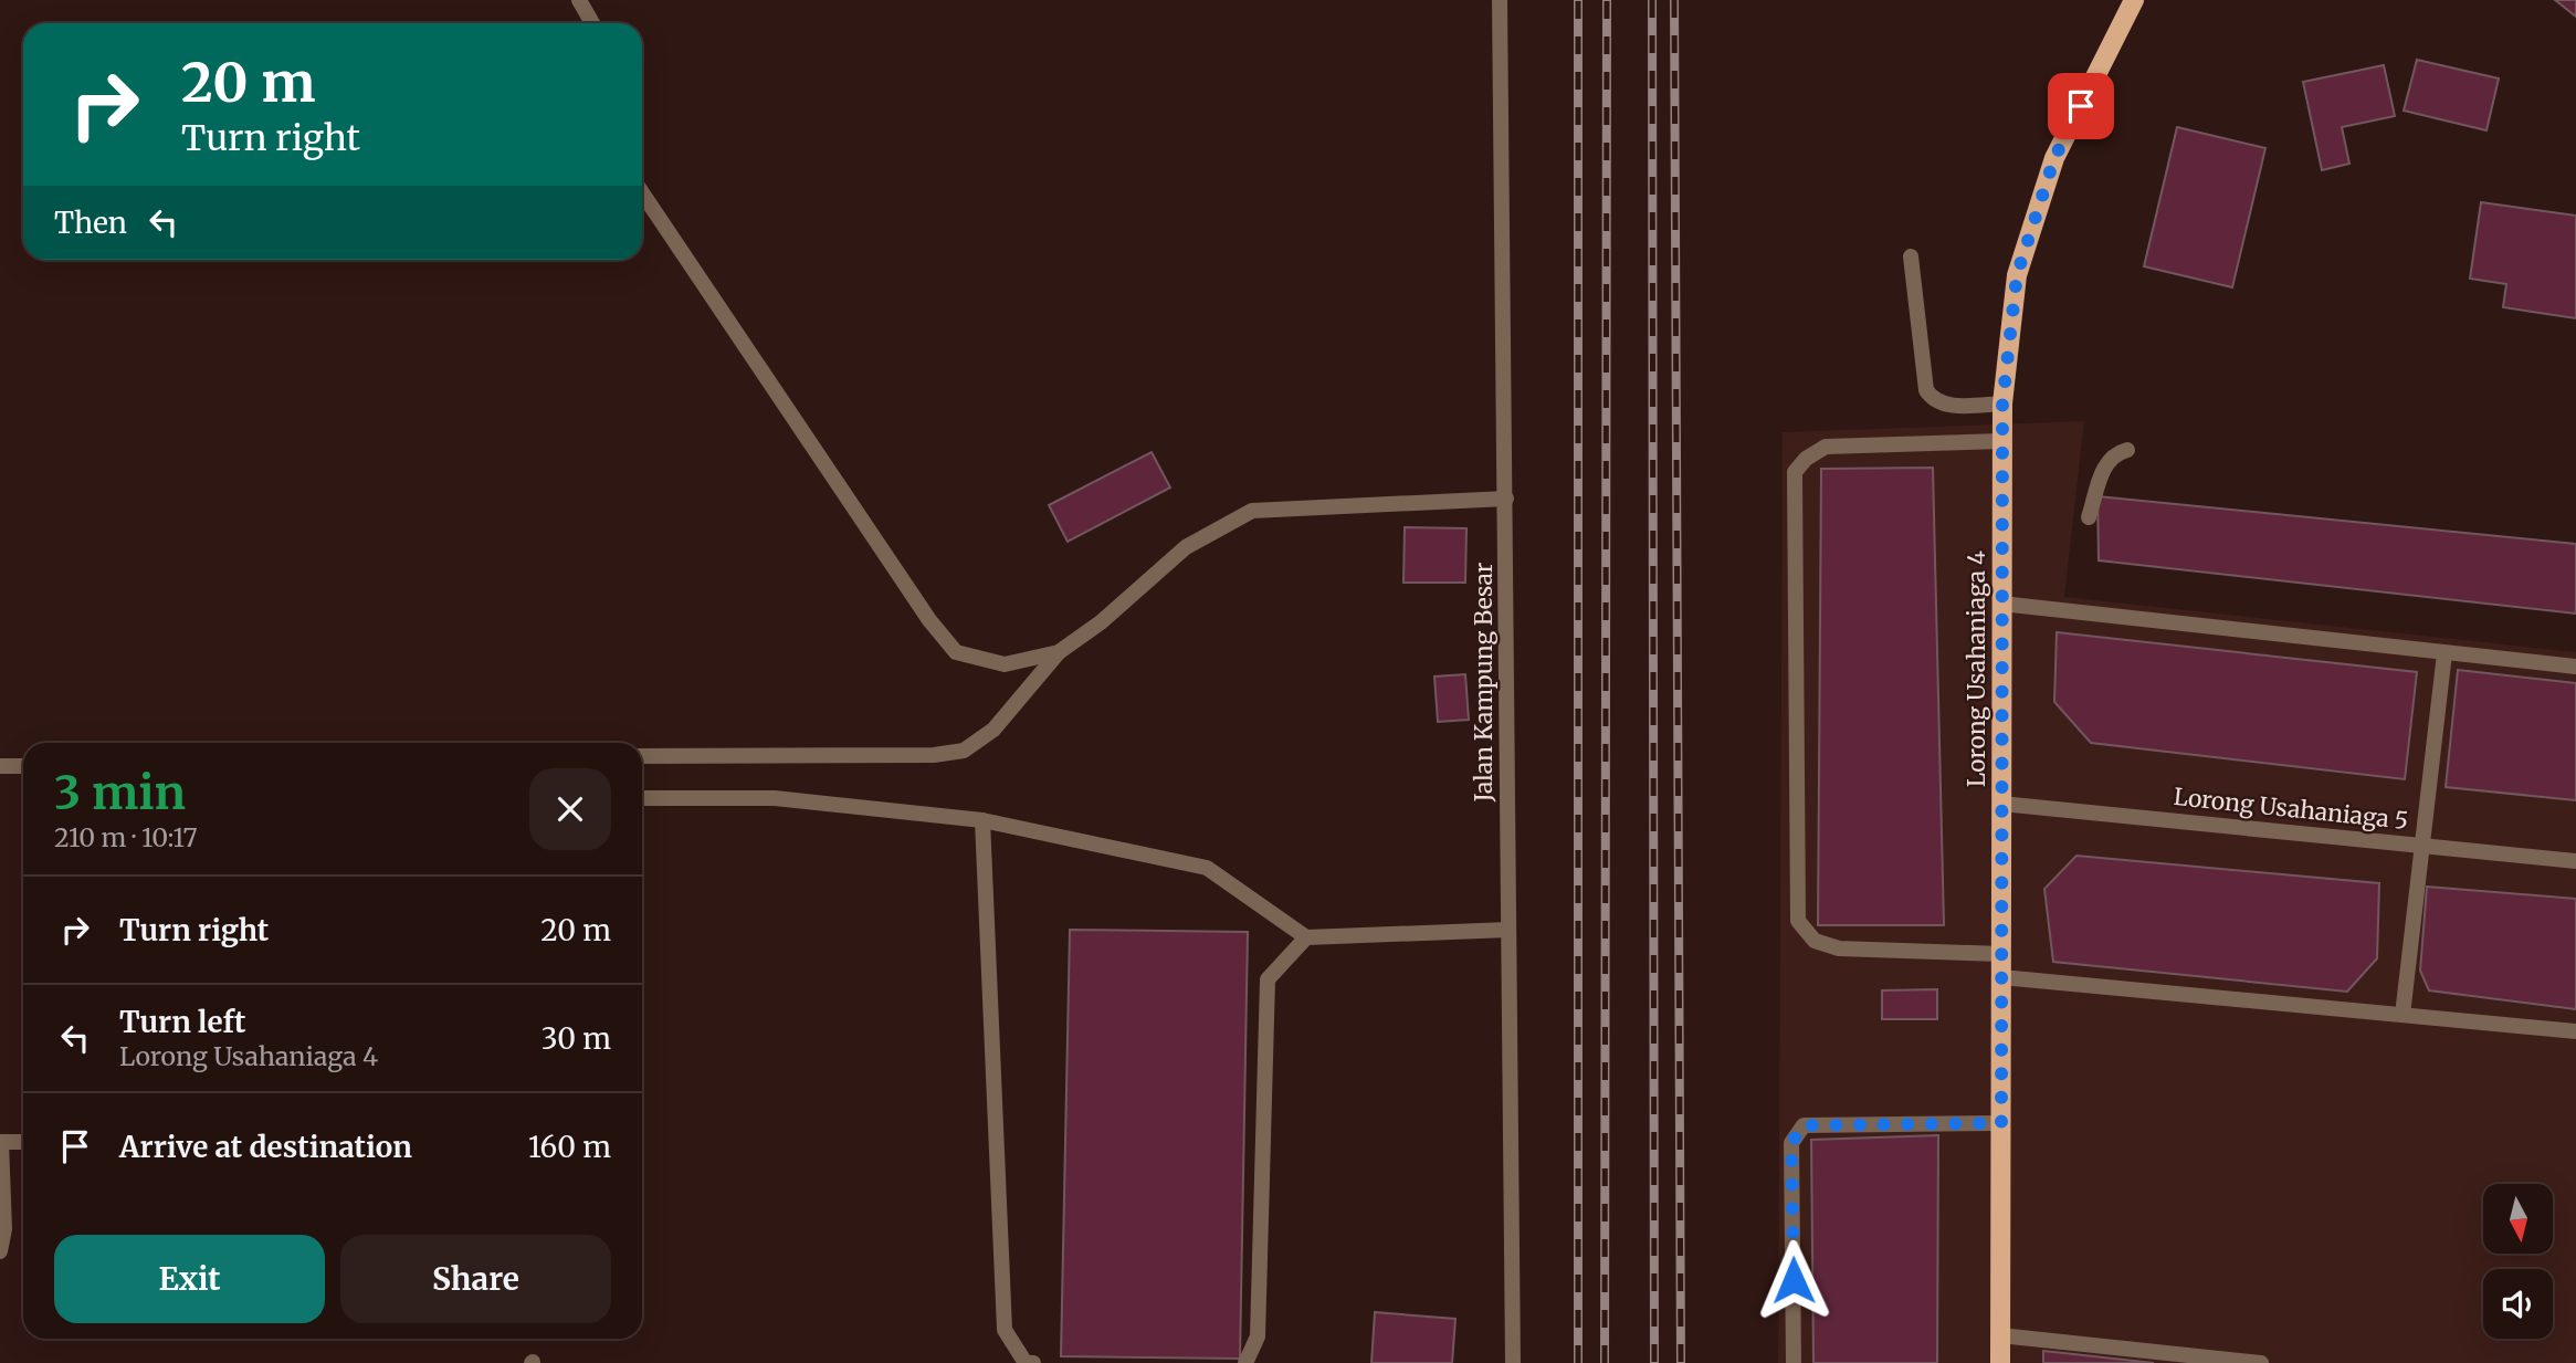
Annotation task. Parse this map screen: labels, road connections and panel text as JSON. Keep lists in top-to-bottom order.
{
  "streets": {
    "main road": ["Lorong Usahaniaga 4"],
    "street": ["Jalan Kampung Besar", "Lorong Usahaniaga 5"]
  },
  "crossings": [
    ["Lorong Usahaniaga 4", "Lorong Usahaniaga 5"]
  ],
  "north": "bottom",
  "page": {
    "turn": ["20 m", "Turn right"],
    "then": "Then",
    "heading": ["3 min", "210 m · 10:17"],
    "list": [
      {
        "name": "Turn right",
        "value": "20 m"
      },
      {
        "name": "Turn left",
        "note": "Lorong Usahaniaga 4",
        "value": "30 m"
      },
      {
        "name": "Arrive at destination",
        "value": "160 m"
      }
    ],
    "buttons": ["Exit", "Share"]
  }
}
